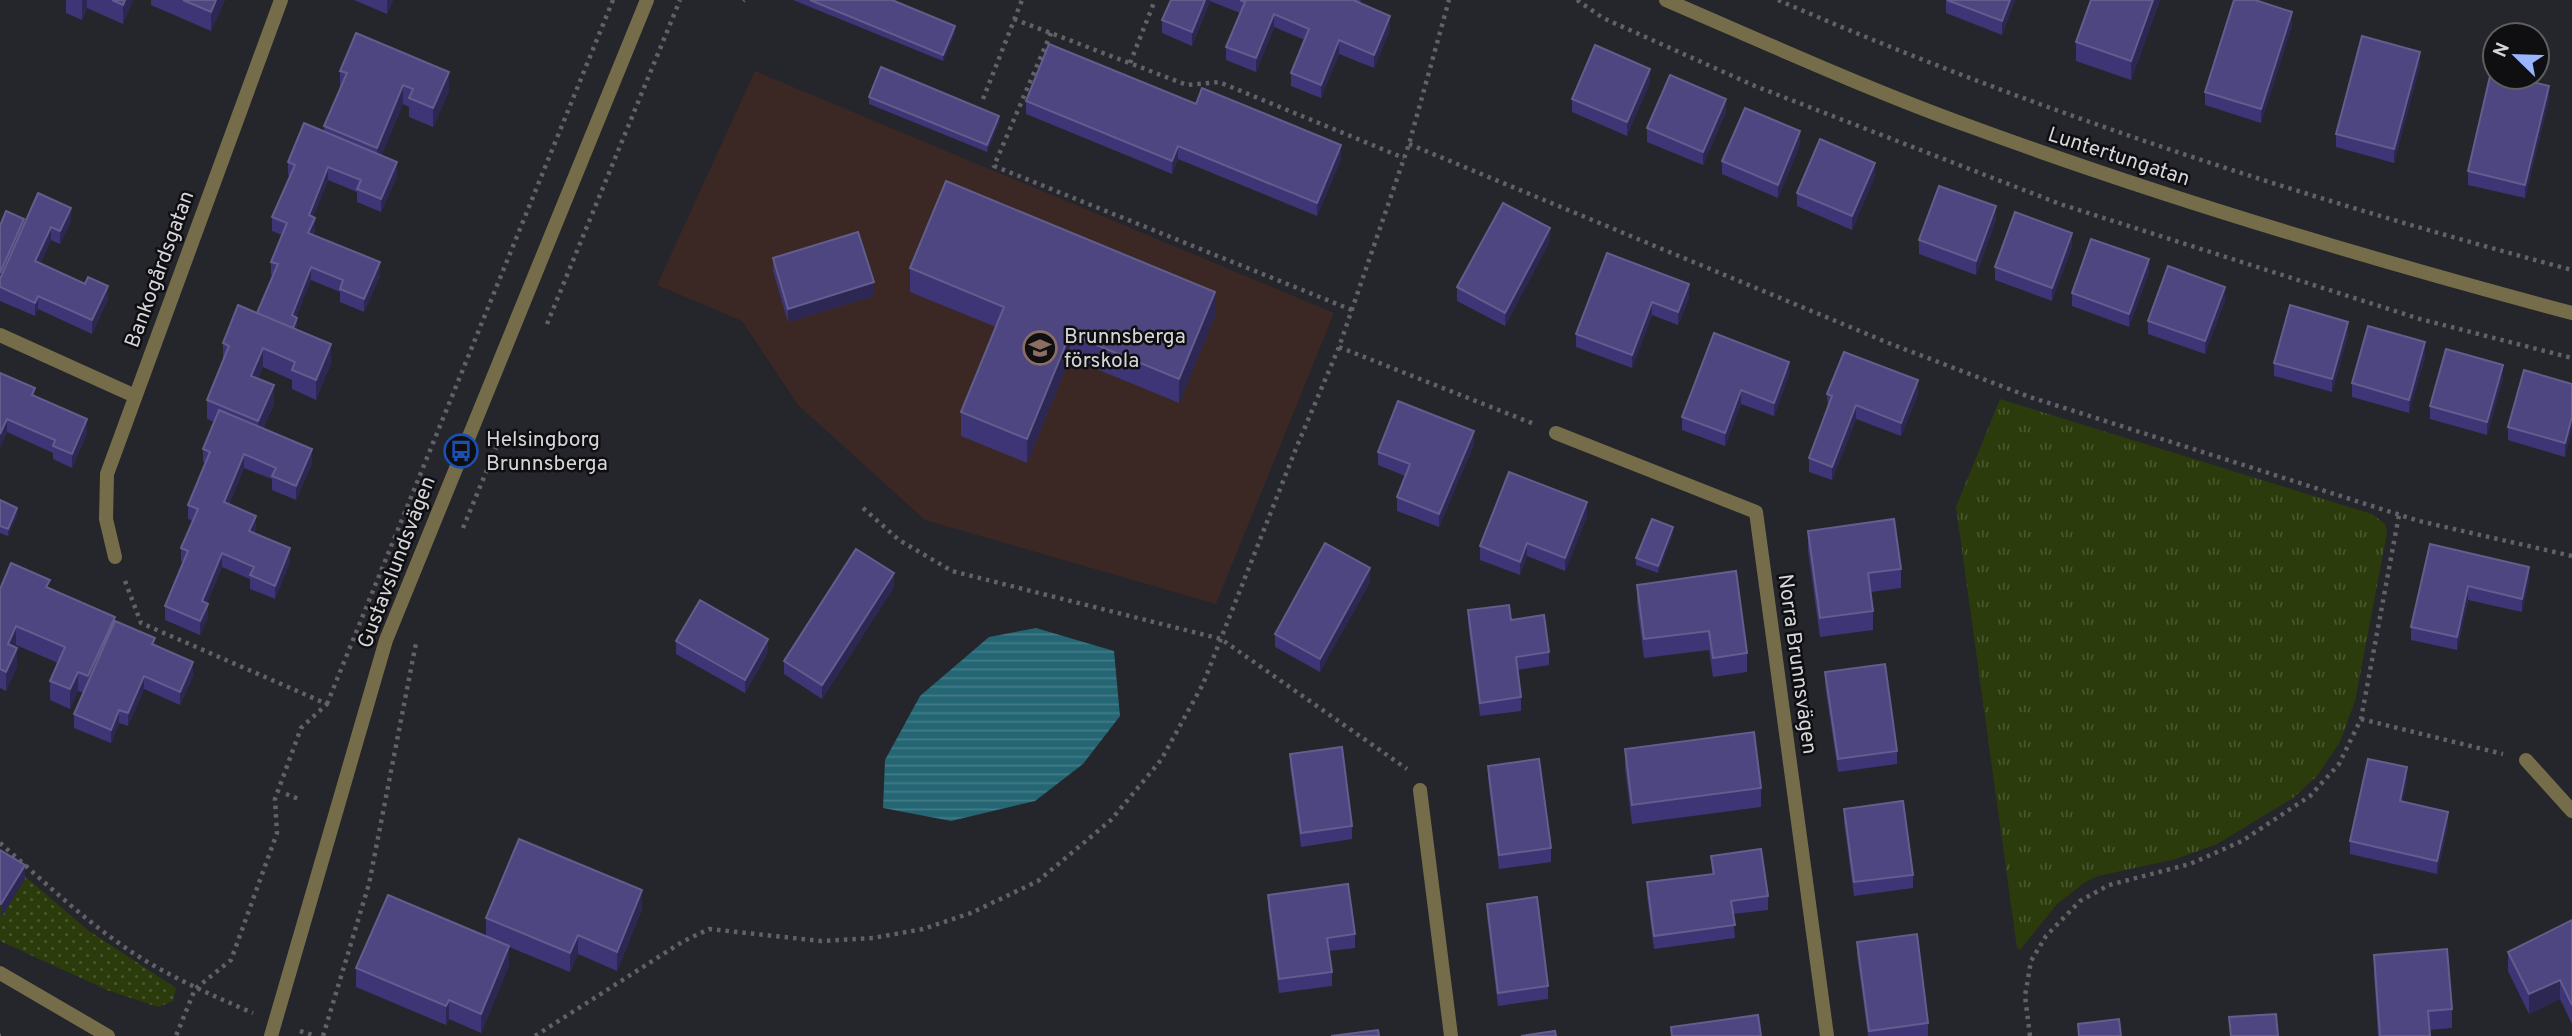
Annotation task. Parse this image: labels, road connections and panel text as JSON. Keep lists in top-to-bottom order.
{
  "streets": {
    "street": [
      "Luntertungatan",
      "Bankogårdsgatan",
      "Gustavslundsvägen",
      "Norra Brunnsvägen"
    ]
  },
  "places": {
    "school or university": ["Brunnsberga förskola"],
    "bus stop": ["Helsingborg Brunnsberga"]
  },
  "north": "top left"
}
